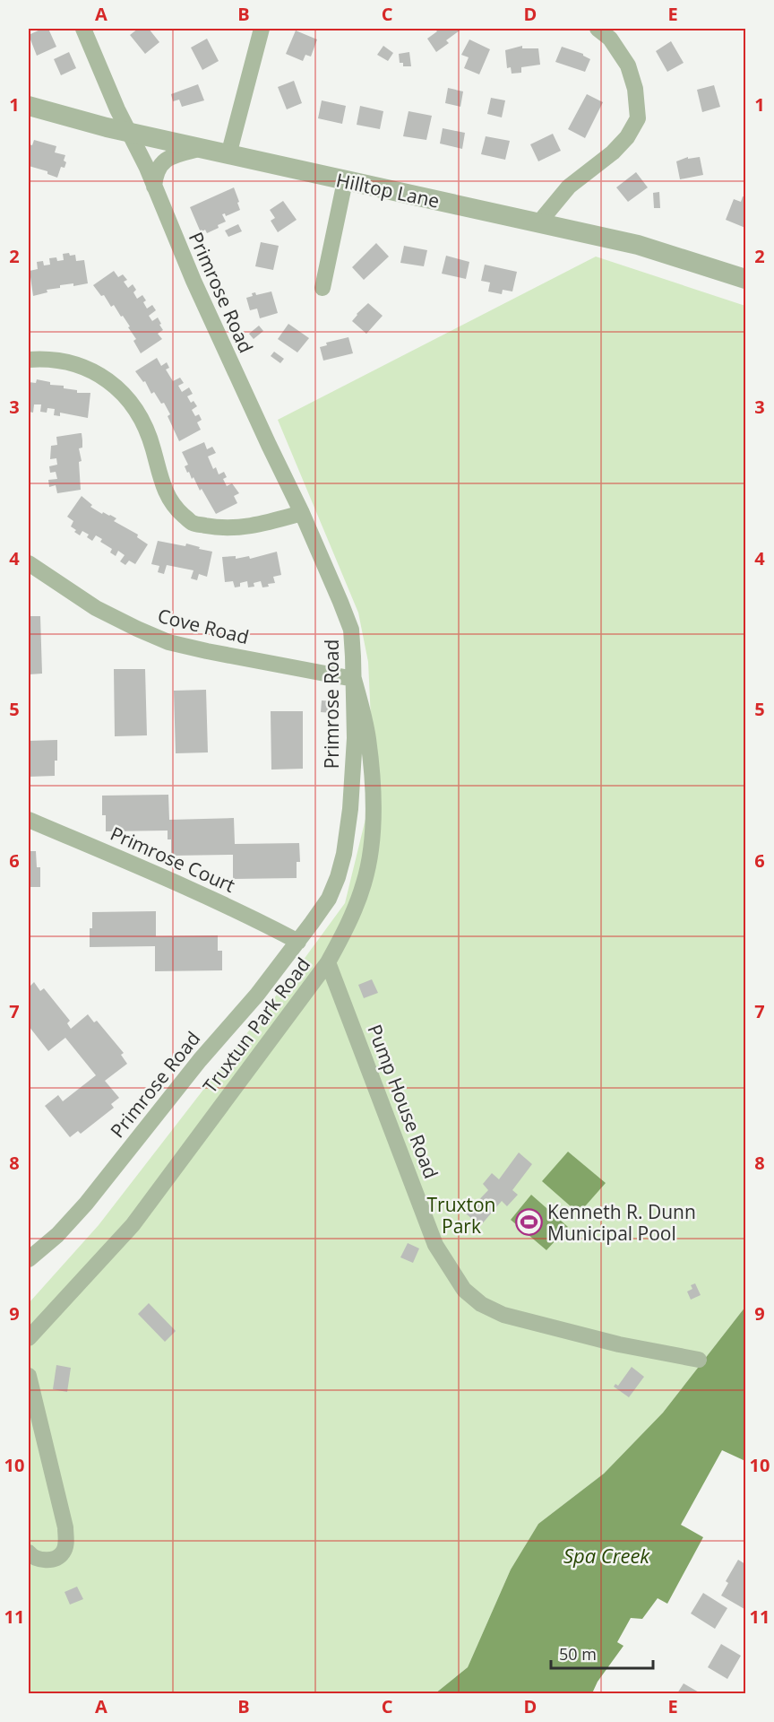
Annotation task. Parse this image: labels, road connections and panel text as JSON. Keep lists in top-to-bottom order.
{
  "streets": {
    "street": [
      "Hilltop Lane",
      "Primrose Road",
      "Cove Road",
      "Primrose Court",
      "Truxtun Park Road",
      "Pump House Road"
    ]
  },
  "crossings": [
    ["Hilltop Lane", "Primrose Road"],
    ["Primrose Road", "Cove Road"],
    ["Primrose Road", "Primrose Court"],
    ["Primrose Road", "Truxtun Park Road"],
    ["Cove Road", "Truxtun Park Road"],
    ["Truxtun Park Road", "Pump House Road"]
  ],
  "water": ["Spa Creek"],
  "parks": ["Truxton Park"],
  "places": {
    "sports": ["Kenneth R. Dunn Municipal Pool"]
  },
  "scale_bar": "50 m",
  "grid": {
    "columns": [
      "A",
      "B",
      "C",
      "D",
      "E"
    ],
    "rows": [
      "1",
      "2",
      "3",
      "4",
      "5",
      "6",
      "7",
      "8",
      "9",
      "10",
      "11"
    ]
  }
}
